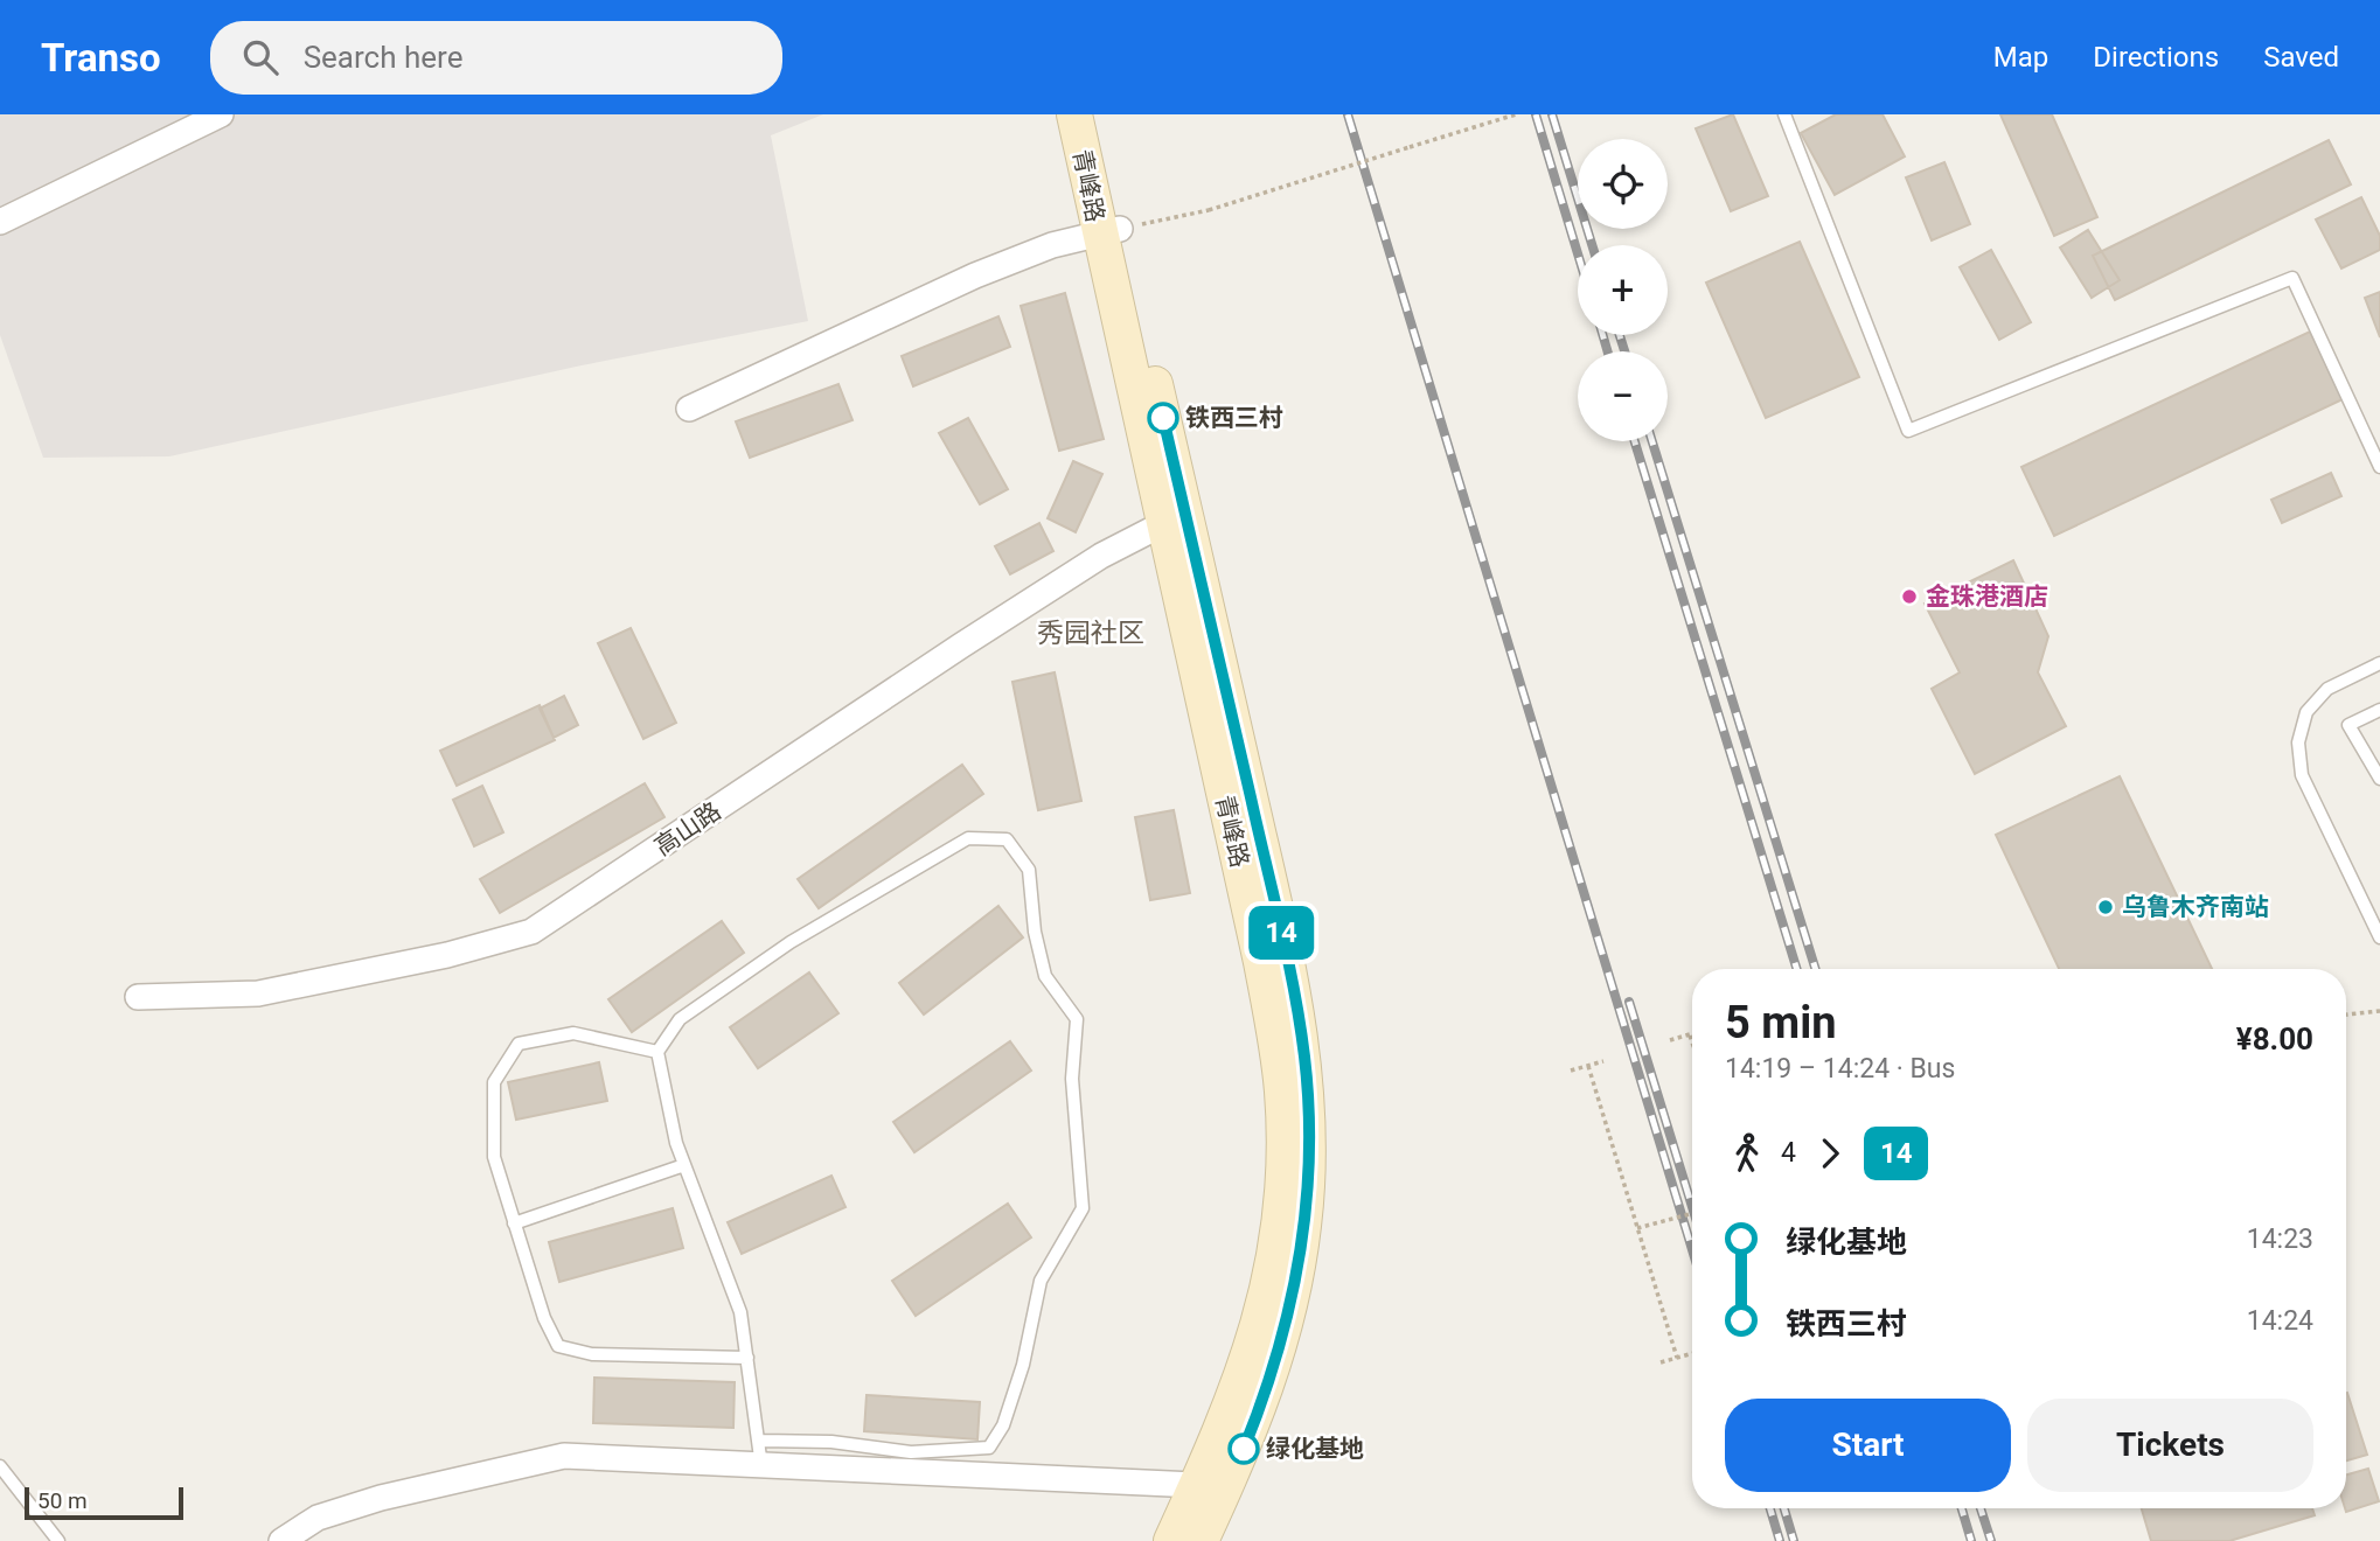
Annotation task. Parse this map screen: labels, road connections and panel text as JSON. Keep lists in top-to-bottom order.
{
  "streets": {
    "main road": ["青峰路"],
    "street": ["高山路"]
  },
  "crossings": [
    ["青峰路", "高山路"]
  ],
  "districts": ["秀园社区"],
  "places": [
    "铁西三村",
    "金珠港酒店",
    "乌鲁木齐南站",
    "绿化基地"
  ],
  "lines": ["bus line 14"],
  "scale_bar": "50 m",
  "page": {
    "header": "Transo",
    "search": "Search here",
    "nav": ["Map", "Directions", "Saved"],
    "on_map": "14",
    "map_buttons": ["+", "−"],
    "heading": ["5 min", "14:19 – 14:24 · Bus", "¥8.00"],
    "legs": ["4", "14"],
    "list": [
      {
        "name": "绿化基地",
        "value": "14:23"
      },
      {
        "name": "铁西三村",
        "value": "14:24"
      }
    ],
    "buttons": ["Start", "Tickets"],
    "scale": "50 m"
  }
}
